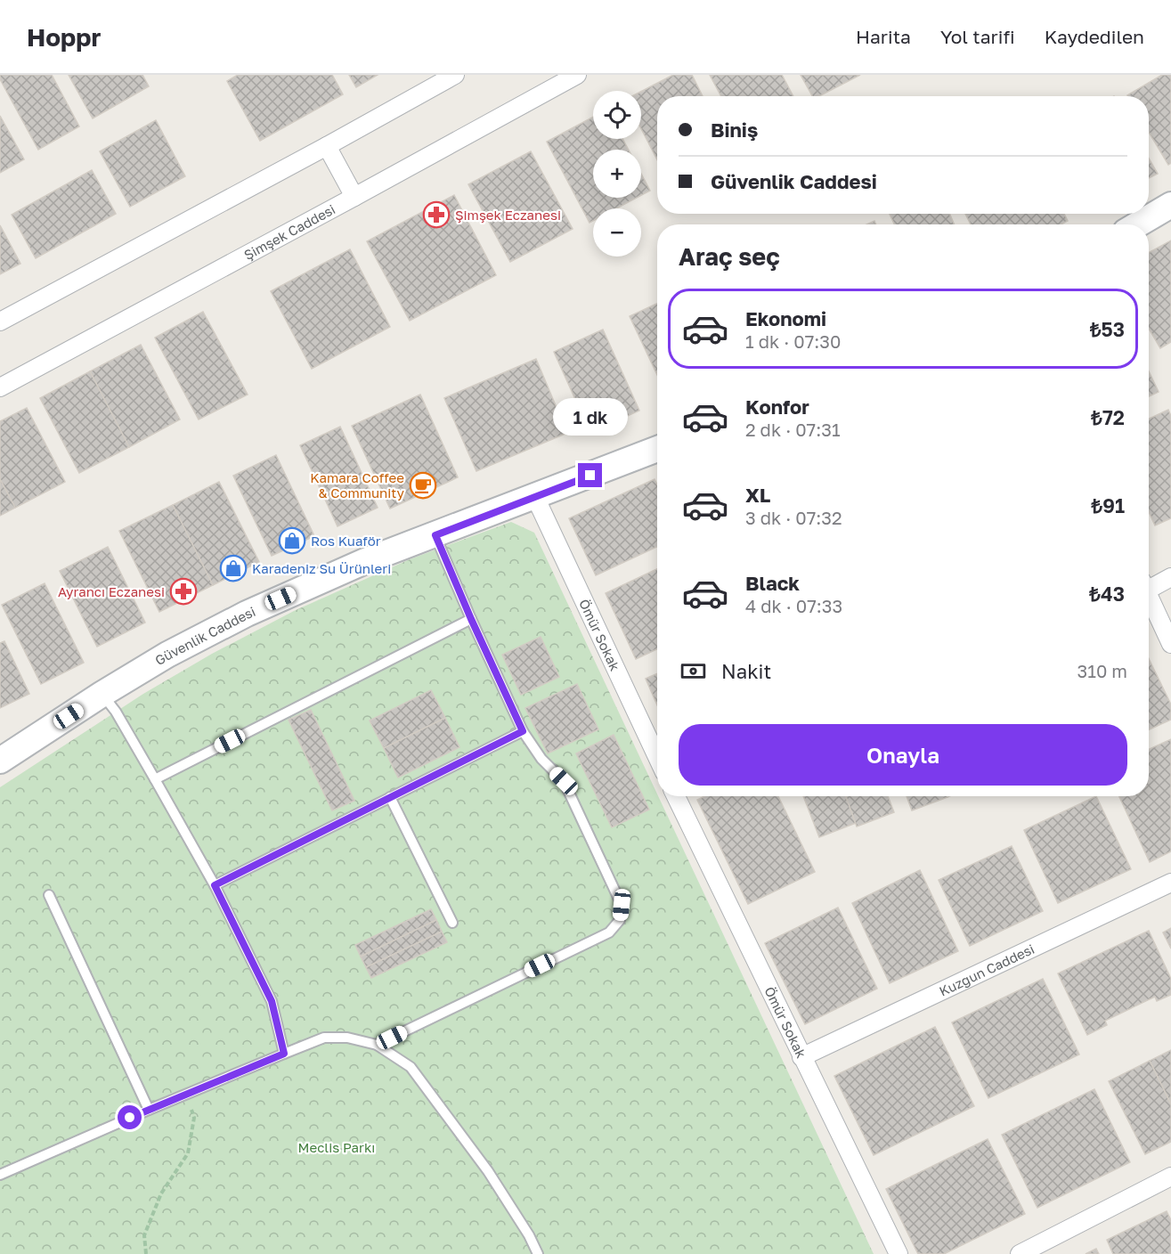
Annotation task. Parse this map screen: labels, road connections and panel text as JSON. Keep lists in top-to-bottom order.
{
  "streets": {
    "main road": ["Güvenlik Caddesi"],
    "street": ["Şimşek Caddesi", "Ömür Sokak", "Kuzgun Caddesi"]
  },
  "crossings": [
    ["Ömür Sokak", "Güvenlik Caddesi"],
    ["Ömür Sokak", "Kuzgun Caddesi"]
  ],
  "parks": ["Meclis Parkı"],
  "places": {
    "pharmacy": ["Şimşek Eczanesi", "Ayrancı Eczanesi"],
    "cafe": ["Kamara Coffee & Community"],
    "shop": ["Ros Kuaför", "Karadeniz Su Ürünleri"]
  },
  "page": {
    "header": "Hoppr",
    "nav": ["Harita", "Yol tarifi", "Kaydedilen"],
    "map_buttons": ["+", "−"],
    "banner": ["Biniş", "Güvenlik Caddesi"],
    "heading": "Araç seç",
    "list": [
      {
        "name": "Ekonomi",
        "note": "1 dk · 07:30",
        "value": "₺53"
      },
      {
        "name": "Konfor",
        "note": "2 dk · 07:31",
        "value": "₺72"
      },
      {
        "name": "XL",
        "note": "3 dk · 07:32",
        "value": "₺91"
      },
      {
        "name": "Black",
        "note": "4 dk · 07:33",
        "value": "₺43"
      }
    ],
    "bubble": "1 dk",
    "pay": ["Nakit", "310 m"],
    "buttons": "Onayla"
  }
}
